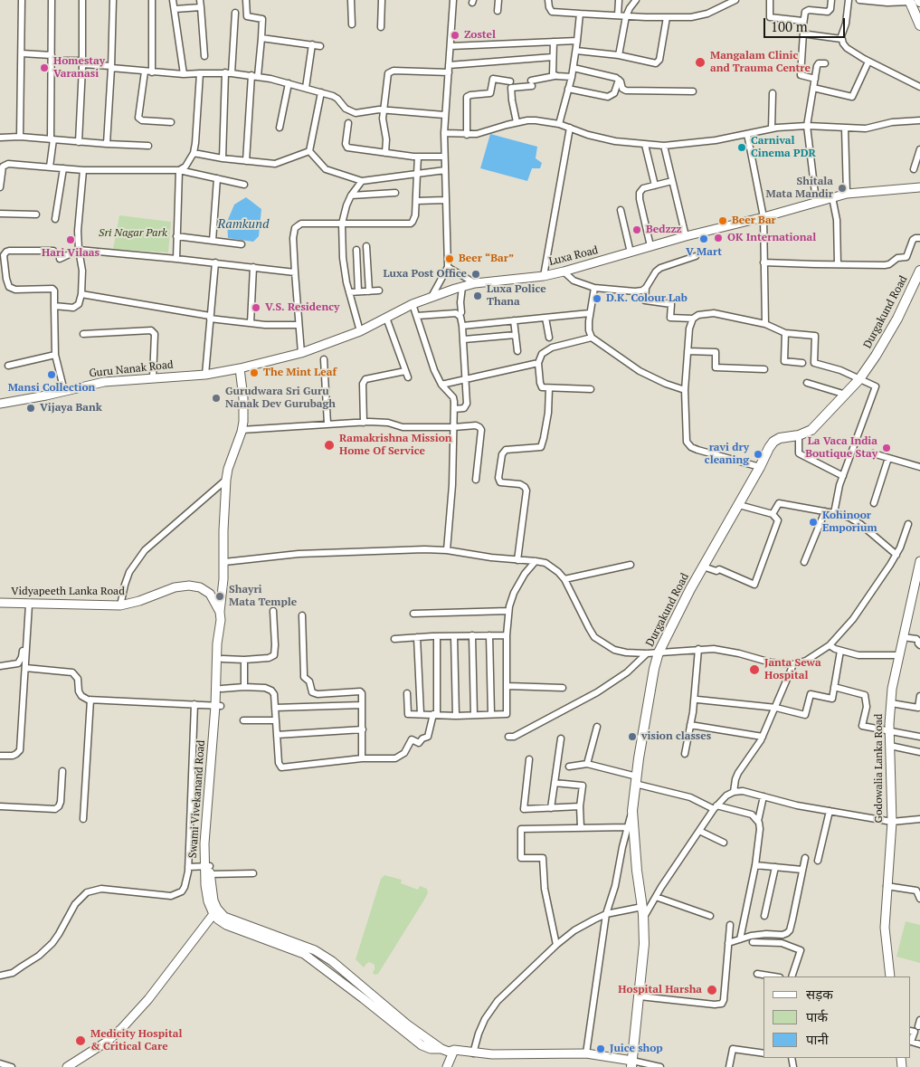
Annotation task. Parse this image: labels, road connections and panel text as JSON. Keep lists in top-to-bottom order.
{
  "streets": {
    "main road": ["Durgakund Road"],
    "street": [
      "Luxa Road",
      "Guru Nanak Road",
      "Vidyapeeth Lanka Road",
      "Godowalia Lanka Road",
      "Swami Vivekanand Road"
    ]
  },
  "crossings": [
    ["Luxa Road", "Guru Nanak Road"],
    ["Luxa Road", "Swami Vivekanand Road"],
    ["Guru Nanak Road", "Swami Vivekanand Road"],
    ["Vidyapeeth Lanka Road", "Swami Vivekanand Road"]
  ],
  "water": ["Ramkund"],
  "parks": ["Sri Nagar Park"],
  "places": [
    "Zostel",
    "Mangalam Clinic and Trauma Centre",
    "Homestay Varanasi",
    "Carnival Cinema PDR",
    "Shitala Mata Mandir",
    "Beer Bar",
    "Bedzzz",
    "OK International",
    "V Mart",
    "Hari Vilaas",
    "Beer “Bar”",
    "Luxa Post Office",
    "Luxa Police Thana",
    "D.K. Colour Lab",
    "V.S. Residency",
    "The Mint Leaf",
    "Mansi Collection",
    "Gurudwara Sri Guru Nanak Dev Gurubagh",
    "Vijaya Bank",
    "Ramakrishna Mission Home Of Service",
    "La Vaca India Boutique Stay",
    "ravi dry cleaning",
    "Kohinoor Emporium",
    "Shayri Mata Temple",
    "Janta Sewa Hospital",
    "vision classes",
    "Hospital Harsha",
    "Medicity Hospital & Critical Care",
    "Juice shop"
  ],
  "legend": ["सड़क", "पार्क", "पानी"],
  "scale_bar": "100 m"
}
